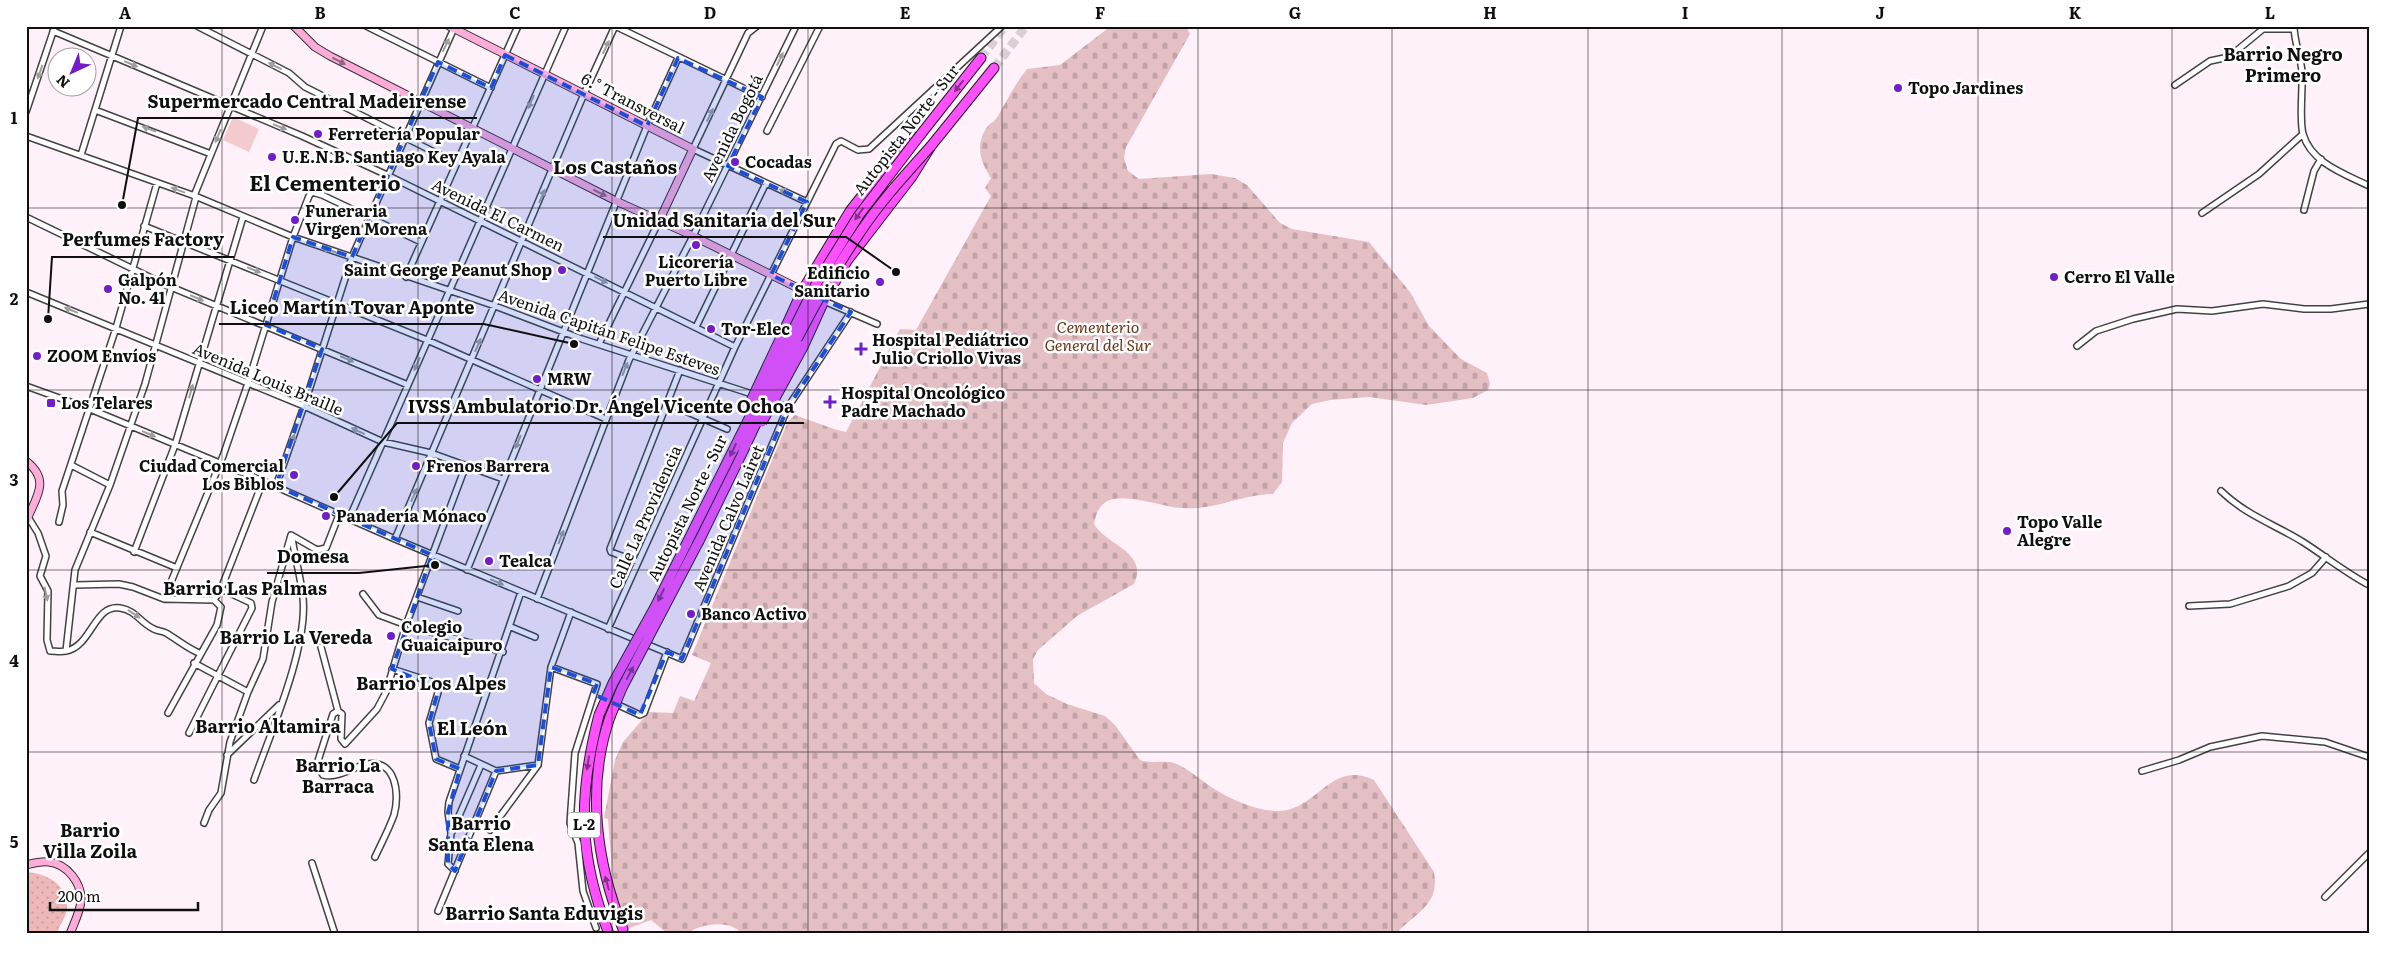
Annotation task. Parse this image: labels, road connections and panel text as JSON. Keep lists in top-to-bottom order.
{
  "streets": {
    "highway": ["Autopista Norte - Sur", "L-2"],
    "street": [
      "6.° Transversal",
      "Avenida Bogotá",
      "Avenida El Carmen",
      "Avenida Capitán Felipe Esteves",
      "Avenida Louis Braille",
      "Calle La Providencia",
      "Avenida Calvo Lairet"
    ]
  },
  "crossings": [
    ["6.° Transversal", "Avenida Bogotá"],
    ["6.° Transversal", "Calle La Providencia"],
    ["Avenida Bogotá", "Avenida El Carmen"],
    ["Avenida Bogotá", "Avenida Capitán Felipe Esteves"],
    ["Avenida El Carmen", "Calle La Providencia"],
    ["Avenida Capitán Felipe Esteves", "Calle La Providencia"],
    ["Avenida Capitán Felipe Esteves", "Avenida Calvo Lairet"]
  ],
  "one_way": ["Avenida El Carmen", "Avenida Louis Braille"],
  "districts": [
    "Barrio Negro Primero",
    "Los Castaños",
    "El Cementerio",
    "Barrio Las Palmas",
    "Barrio La Vereda",
    "Barrio Los Alpes",
    "Barrio Altamira",
    "El León",
    "Barrio La Barraca",
    "Barrio Santa Elena",
    "Barrio Villa Zoila",
    "Barrio Santa Eduvigis"
  ],
  "parks": ["Cementerio General del Sur"],
  "places": {
    "other": [
      "Topo Jardines",
      "Ferretería Popular",
      "U.E.N.B. Santiago Key Ayala",
      "Cocadas",
      "Supermercado Central Madeirense",
      "Funeraria Virgen Morena",
      "Licorería Puerto Libre",
      "Saint George Peanut Shop",
      "Unidad Sanitaria del Sur",
      "Cerro El Valle",
      "Edificio Sanitario",
      "Galpón No. 41",
      "Perfumes Factory",
      "Tor-Elec",
      "Liceo Martín Tovar Aponte",
      "ZOOM Envíos",
      "MRW",
      "Frenos Barrera",
      "Ciudad Comercial Los Biblos",
      "IVSS Ambulatorio Dr. Ángel Vicente Ochoa",
      "Panadería Mónaco",
      "Topo Valle Alegre",
      "Tealca",
      "Domesa",
      "Banco Activo",
      "Colegio Guaicaipuro"
    ],
    "health": ["Hospital Pediátrico Julio Criollo Vivas", "Hospital Oncológico Padre Machado"],
    "transit": ["Los Telares"]
  },
  "scale_bar": "200 m",
  "north": "bottom left",
  "grid": {
    "columns": [
      "A",
      "B",
      "C",
      "D",
      "E",
      "F",
      "G",
      "H",
      "I",
      "J",
      "K",
      "L"
    ],
    "rows": [
      "1",
      "2",
      "3",
      "4",
      "5"
    ]
  }
}
